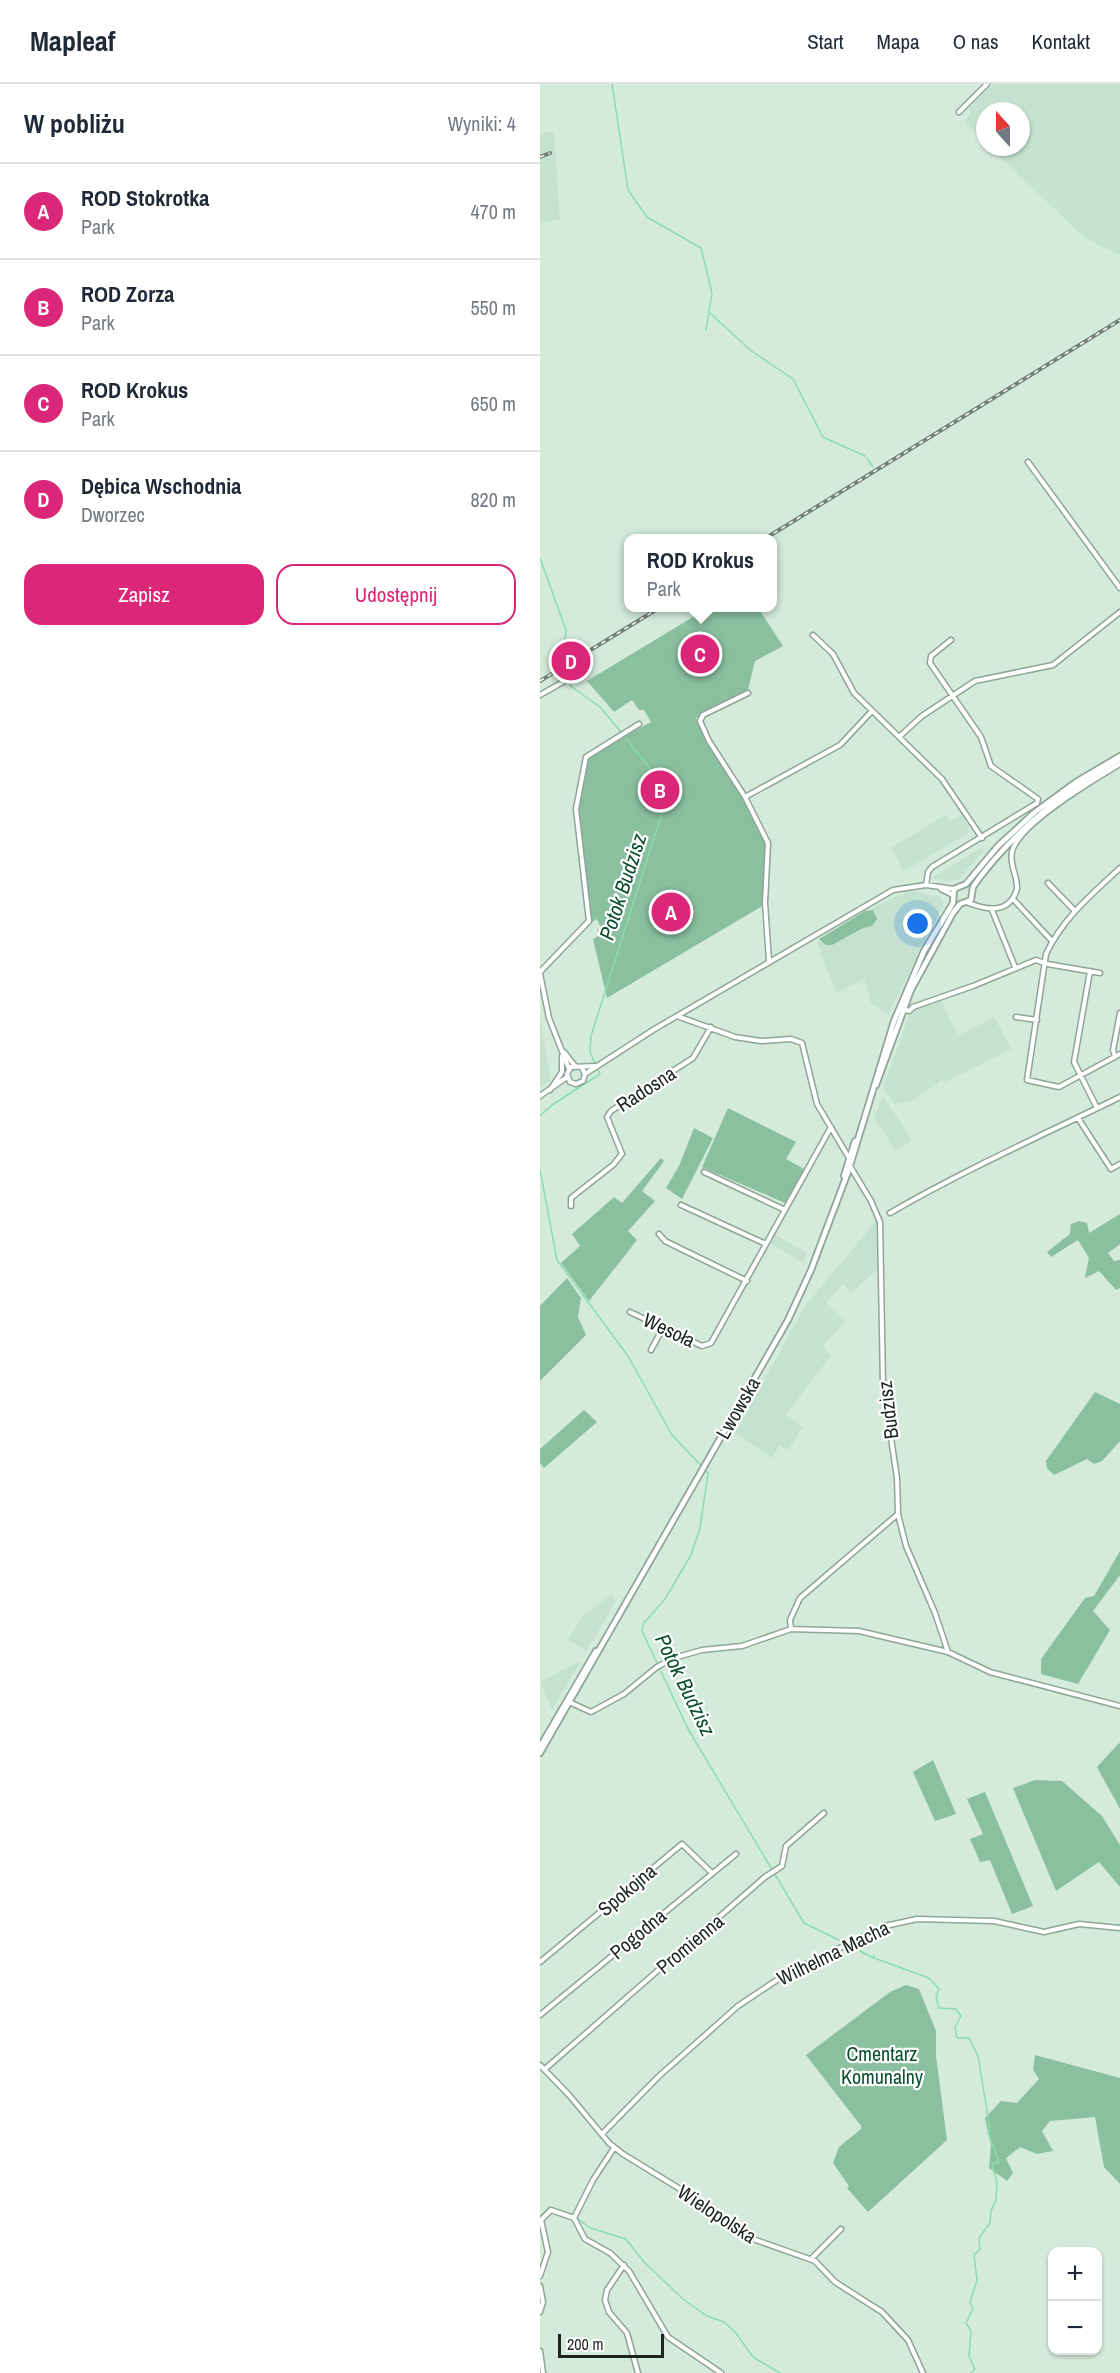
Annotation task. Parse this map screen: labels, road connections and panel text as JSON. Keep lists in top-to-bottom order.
{
  "streets": {
    "main road": ["Lwowska"],
    "street": [
      "Radosna",
      "Wesoła",
      "Budzisz",
      "Spokojna",
      "Pogodna",
      "Promienna",
      "Wilhelma Macha",
      "Wielopolska"
    ]
  },
  "crossings": [
    ["Lwowska", "Budzisz"],
    ["Spokojna", "Pogodna"],
    ["Promienna", "Wielopolska"],
    ["Wilhelma Macha", "Wielopolska"]
  ],
  "water": ["Potok Budzisz"],
  "parks": ["Cmentarz Komunalny"],
  "scale_bar": "200 m",
  "north": "top",
  "page": {
    "header": "Mapleaf",
    "nav": [
      "Start",
      "Mapa",
      "O nas",
      "Kontakt"
    ],
    "heading": ["W pobliżu", "Wyniki: 4"],
    "list": [
      {
        "mark": "A",
        "name": "ROD Stokrotka",
        "note": "Park",
        "value": "470 m"
      },
      {
        "mark": "B",
        "name": "ROD Zorza",
        "note": "Park",
        "value": "550 m"
      },
      {
        "mark": "C",
        "name": "ROD Krokus",
        "note": "Park",
        "value": "650 m"
      },
      {
        "mark": "D",
        "name": "Dębica Wschodnia",
        "note": "Dworzec",
        "value": "820 m"
      }
    ],
    "popup": ["ROD Krokus", "Park"],
    "buttons": ["Zapisz", "Udostępnij"],
    "pins": [
      "C",
      "D",
      "B",
      "A"
    ],
    "map_buttons": ["+", "−"],
    "scale": "200 m"
  }
}
